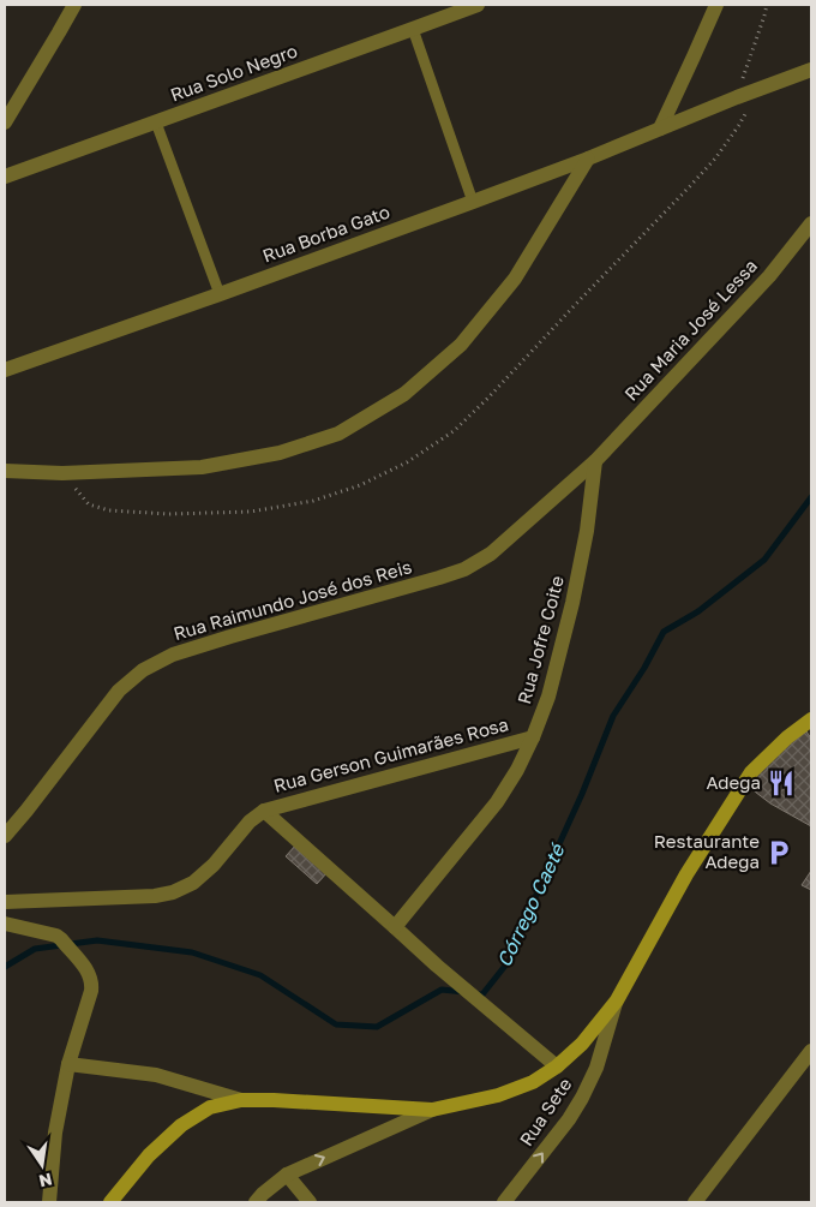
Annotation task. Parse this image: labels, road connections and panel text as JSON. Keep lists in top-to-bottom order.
{
  "streets": {
    "street": [
      "Rua Solo Negro",
      "Rua Borba Gato",
      "Rua Maria José Lessa",
      "Rua Raimundo José dos Reis",
      "Rua Jofre Coite",
      "Rua Gerson Guimarães Rosa",
      "Rua Sete"
    ]
  },
  "crossings": [
    ["Rua Maria José Lessa", "Rua Raimundo José dos Reis"],
    ["Rua Maria José Lessa", "Rua Jofre Coite"],
    ["Rua Raimundo José dos Reis", "Rua Jofre Coite"],
    ["Rua Jofre Coite", "Rua Gerson Guimarães Rosa"]
  ],
  "one_way": ["Rua Sete"],
  "water": ["Córrego Caeté"],
  "places": {
    "restaurant": ["Adega"],
    "parking": ["Restaurante Adega"]
  },
  "north": "bottom"
}
